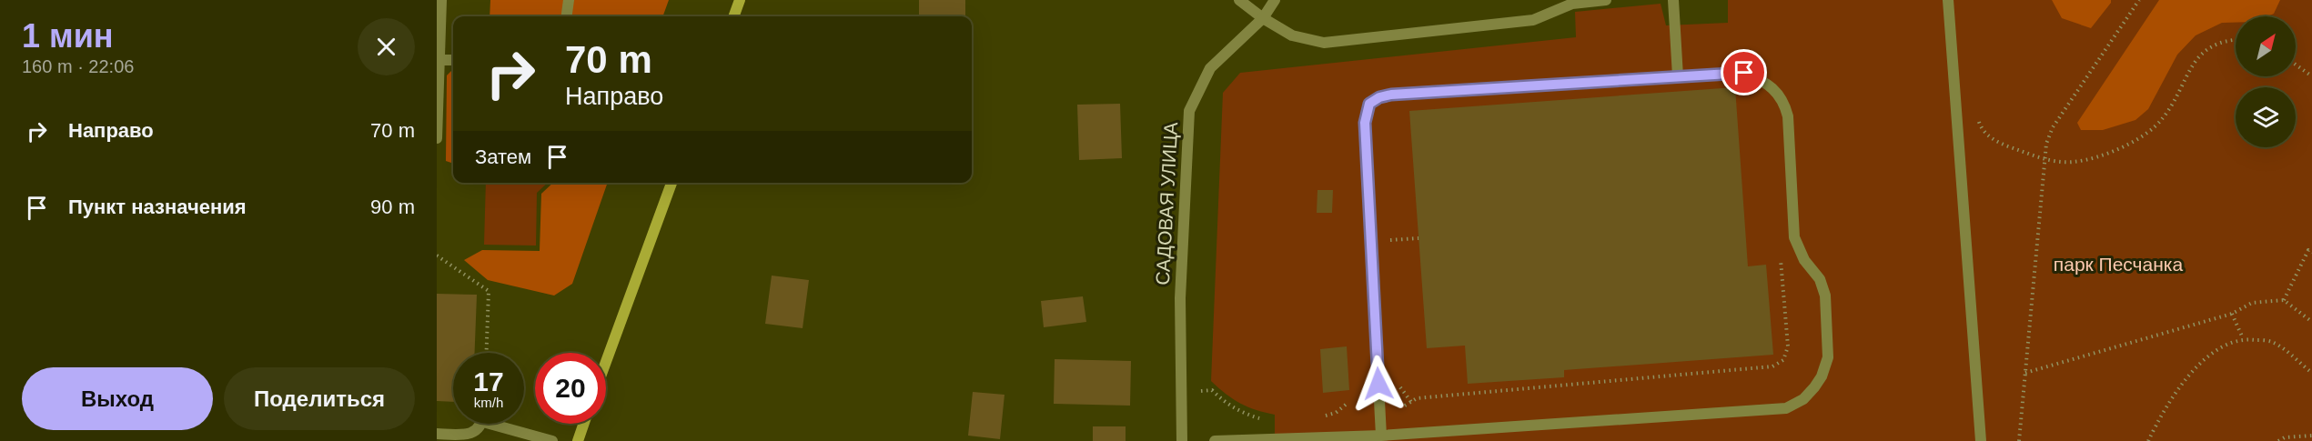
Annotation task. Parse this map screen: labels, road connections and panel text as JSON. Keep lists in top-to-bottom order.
{
  "streets": {
    "street": ["САДОВАЯ УЛИЦА"]
  },
  "parks": ["парк Песчанка"],
  "north": "top right",
  "page": {
    "heading": ["1 мин", "160 m · 22:06"],
    "turn": ["70 m", "Направо"],
    "list": [
      {
        "name": "Направо",
        "value": "70 m"
      },
      {
        "name": "Пункт назначения",
        "value": "90 m"
      }
    ],
    "then": "Затем",
    "speed": "17 km/h",
    "limit": "20",
    "buttons": ["Выход", "Поделиться"]
  }
}
